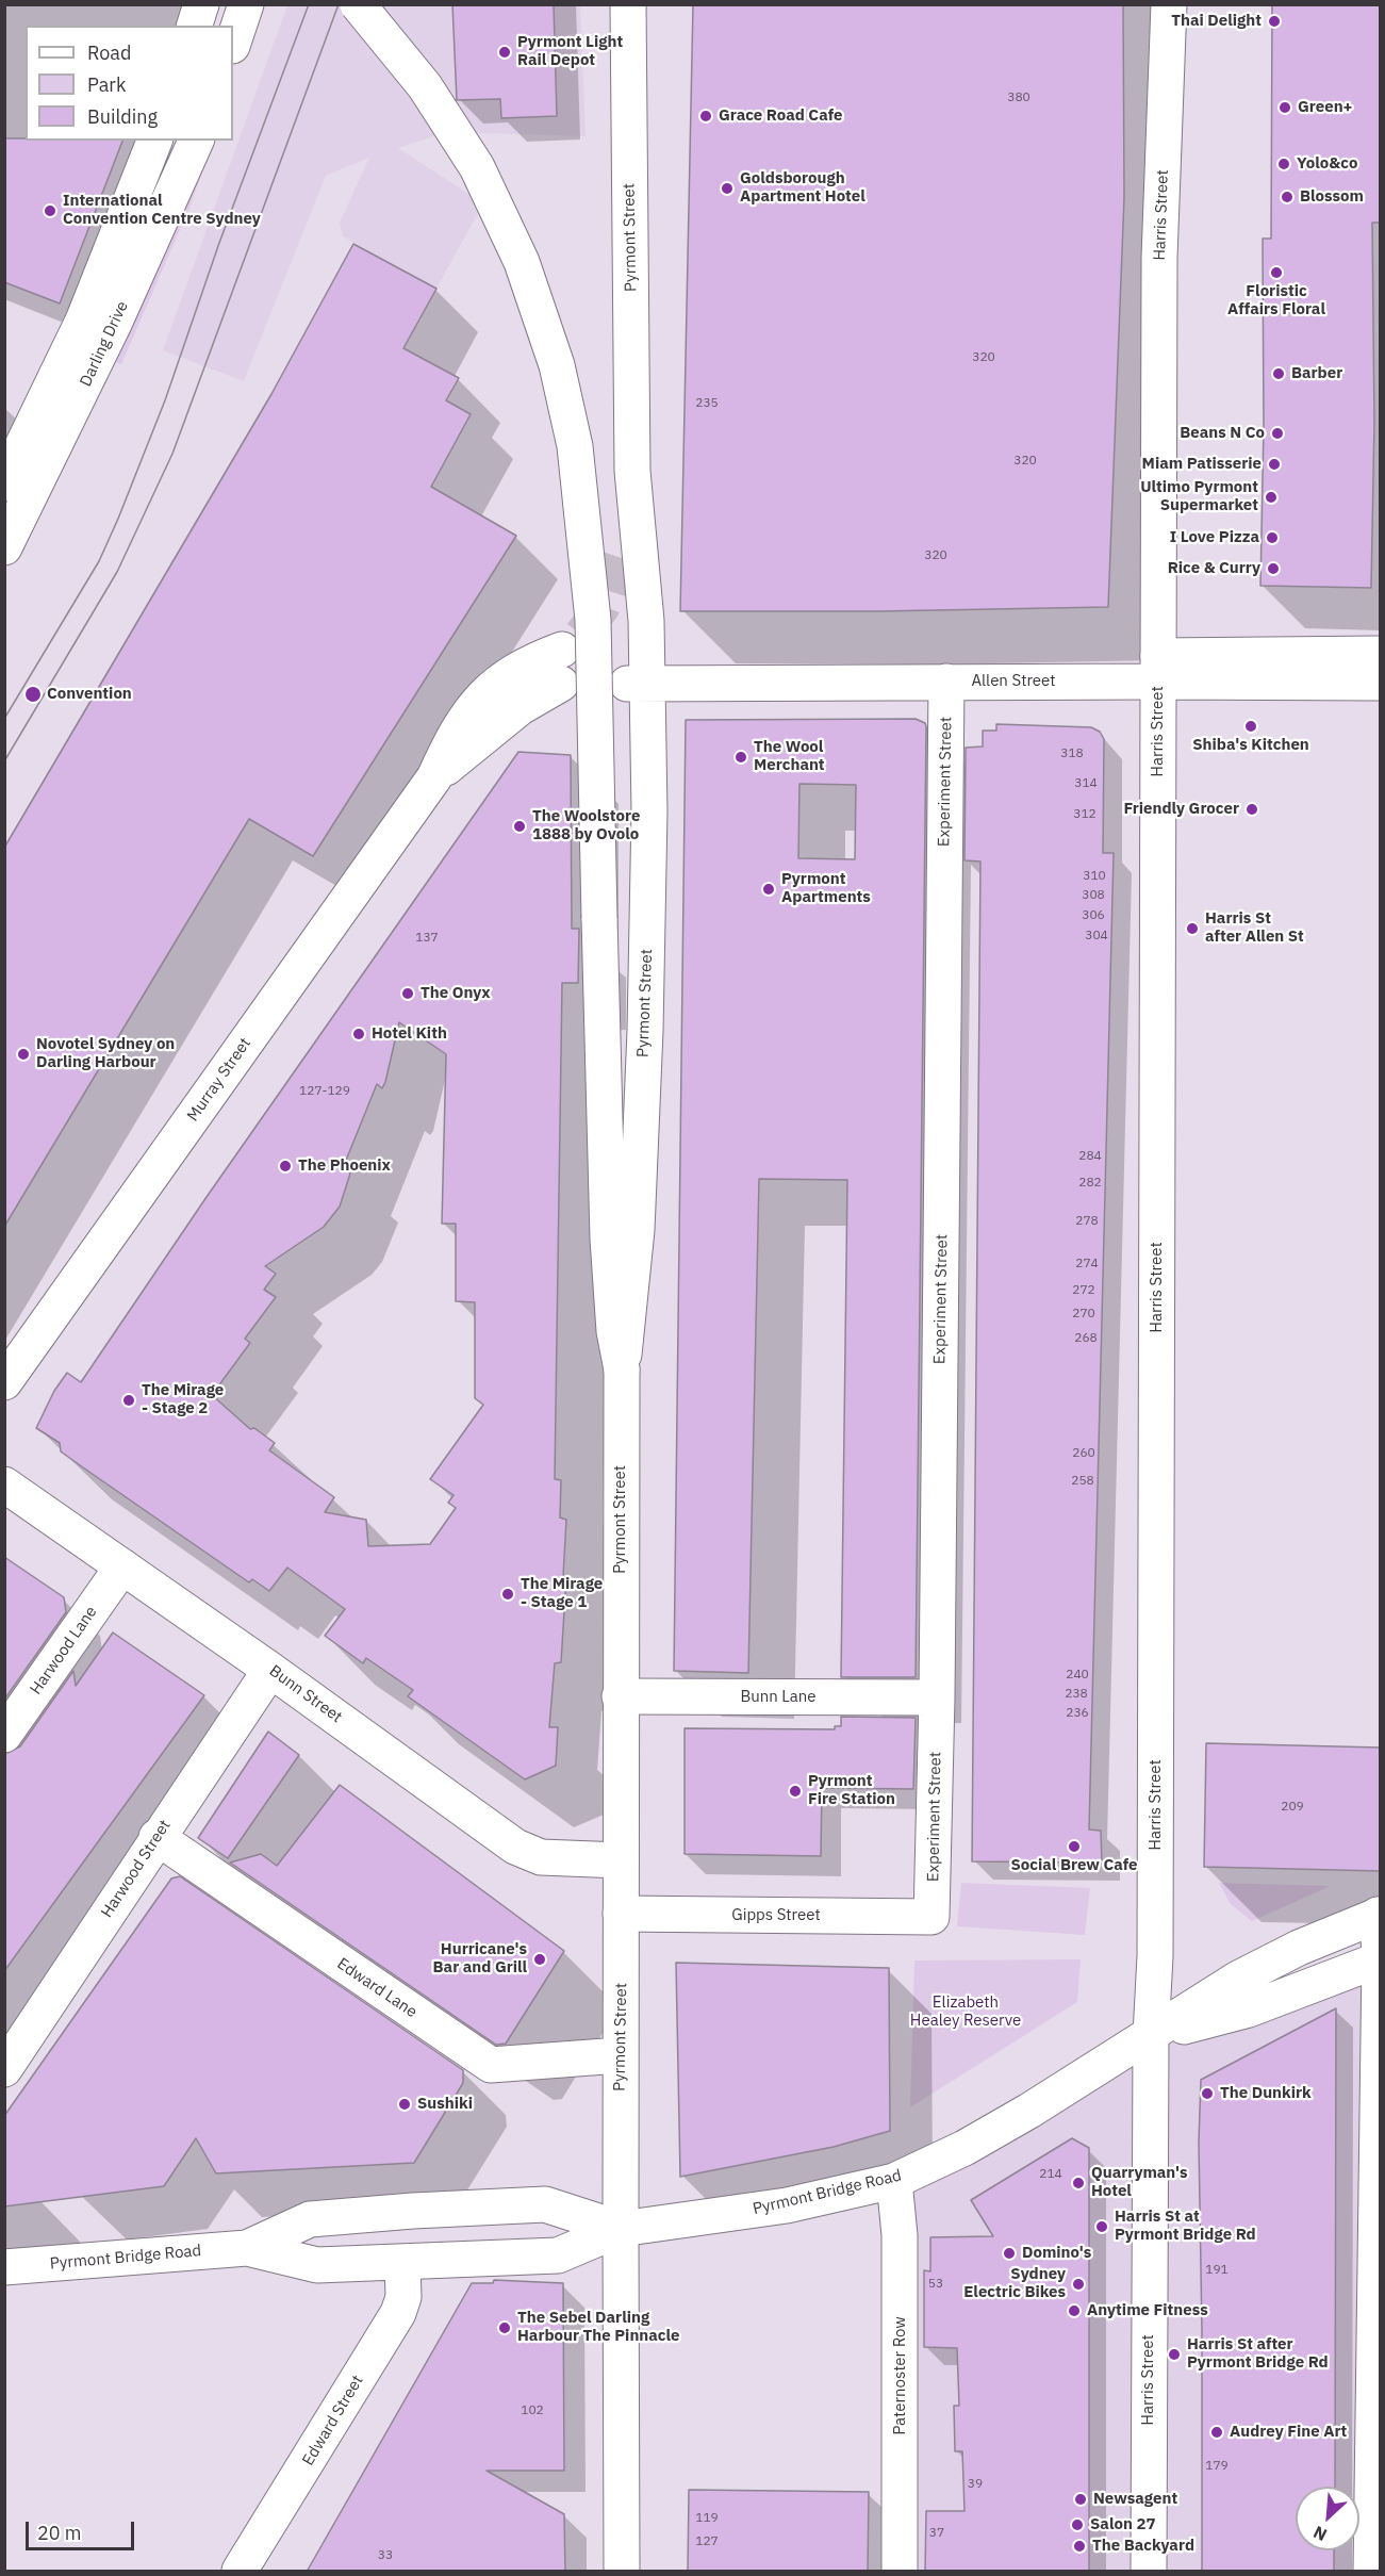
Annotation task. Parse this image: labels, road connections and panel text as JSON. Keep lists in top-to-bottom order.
{
  "streets": {
    "main road": [
      "Harris Street",
      "Pyrmont Street",
      "Darling Drive",
      "Allen Street",
      "Experiment Street",
      "Murray Street",
      "Harwood Lane",
      "Bunn Street",
      "Bunn Lane",
      "Harwood Street",
      "Gipps Street",
      "Edward Lane",
      "Pyrmont Bridge Road",
      "Paternoster Row",
      "Edward Street"
    ]
  },
  "crossings": [
    ["Harris Street", "Allen Street"],
    ["Harris Street", "Pyrmont Bridge Road"],
    ["Pyrmont Street", "Allen Street"],
    ["Pyrmont Street", "Bunn Street"],
    ["Pyrmont Street", "Bunn Lane"],
    ["Pyrmont Street", "Gipps Street"],
    ["Pyrmont Street", "Edward Lane"],
    ["Pyrmont Street", "Pyrmont Bridge Road"],
    ["Allen Street", "Experiment Street"],
    ["Experiment Street", "Bunn Lane"],
    ["Experiment Street", "Gipps Street"],
    ["Harwood Lane", "Bunn Street"],
    ["Bunn Street", "Harwood Street"],
    ["Harwood Street", "Edward Lane"],
    ["Pyrmont Bridge Road", "Paternoster Row"],
    ["Pyrmont Bridge Road", "Edward Street"]
  ],
  "parks": ["Elizabeth Healey Reserve"],
  "places": [
    "Thai Delight",
    "Pyrmont Light Rail Depot",
    "Green+",
    "Grace Road Cafe",
    "Yolo&co",
    "Goldsborough Apartment Hotel",
    "Blossom",
    "International Convention Centre Sydney",
    "Floristic Affairs Floral",
    "Barber",
    "Beans N Co",
    "Miam Patisserie",
    "Ultimo Pyrmont Supermarket",
    "I Love Pizza",
    "Rice & Curry",
    "Convention",
    "Shiba's Kitchen",
    "The Wool Merchant",
    "Friendly Grocer",
    "The Woolstore 1888 by Ovolo",
    "Pyrmont Apartments",
    "Harris St after Allen St",
    "The Onyx",
    "Hotel Kith",
    "Novotel Sydney on Darling Harbour",
    "The Phoenix",
    "The Mirage - Stage 2",
    "The Mirage - Stage 1",
    "Pyrmont Fire Station",
    "Social Brew Cafe",
    "Hurricane's Bar and Grill",
    "The Dunkirk",
    "Sushiki",
    "Quarryman's Hotel",
    "Harris St at Pyrmont Bridge Rd",
    "Domino's",
    "Sydney Electric Bikes",
    "Anytime Fitness",
    "The Sebel Darling Harbour The Pinnacle",
    "Harris St after Pyrmont Bridge Rd",
    "Audrey Fine Art",
    "Newsagent",
    "Salon 27",
    "The Backyard"
  ],
  "house_numbers": [
    "380",
    "320",
    "235",
    "320",
    "320",
    "318",
    "314",
    "312",
    "310",
    "308",
    "306",
    "304",
    "137",
    "127-129",
    "284",
    "282",
    "278",
    "274",
    "272",
    "270",
    "268",
    "260",
    "258",
    "240",
    "238",
    "236",
    "209",
    "214",
    "191",
    "53",
    "102",
    "179",
    "39",
    "119",
    "37",
    "127",
    "33"
  ],
  "legend": ["Road", "Park", "Building"],
  "scale_bar": "20 m",
  "north": "bottom left"
}
